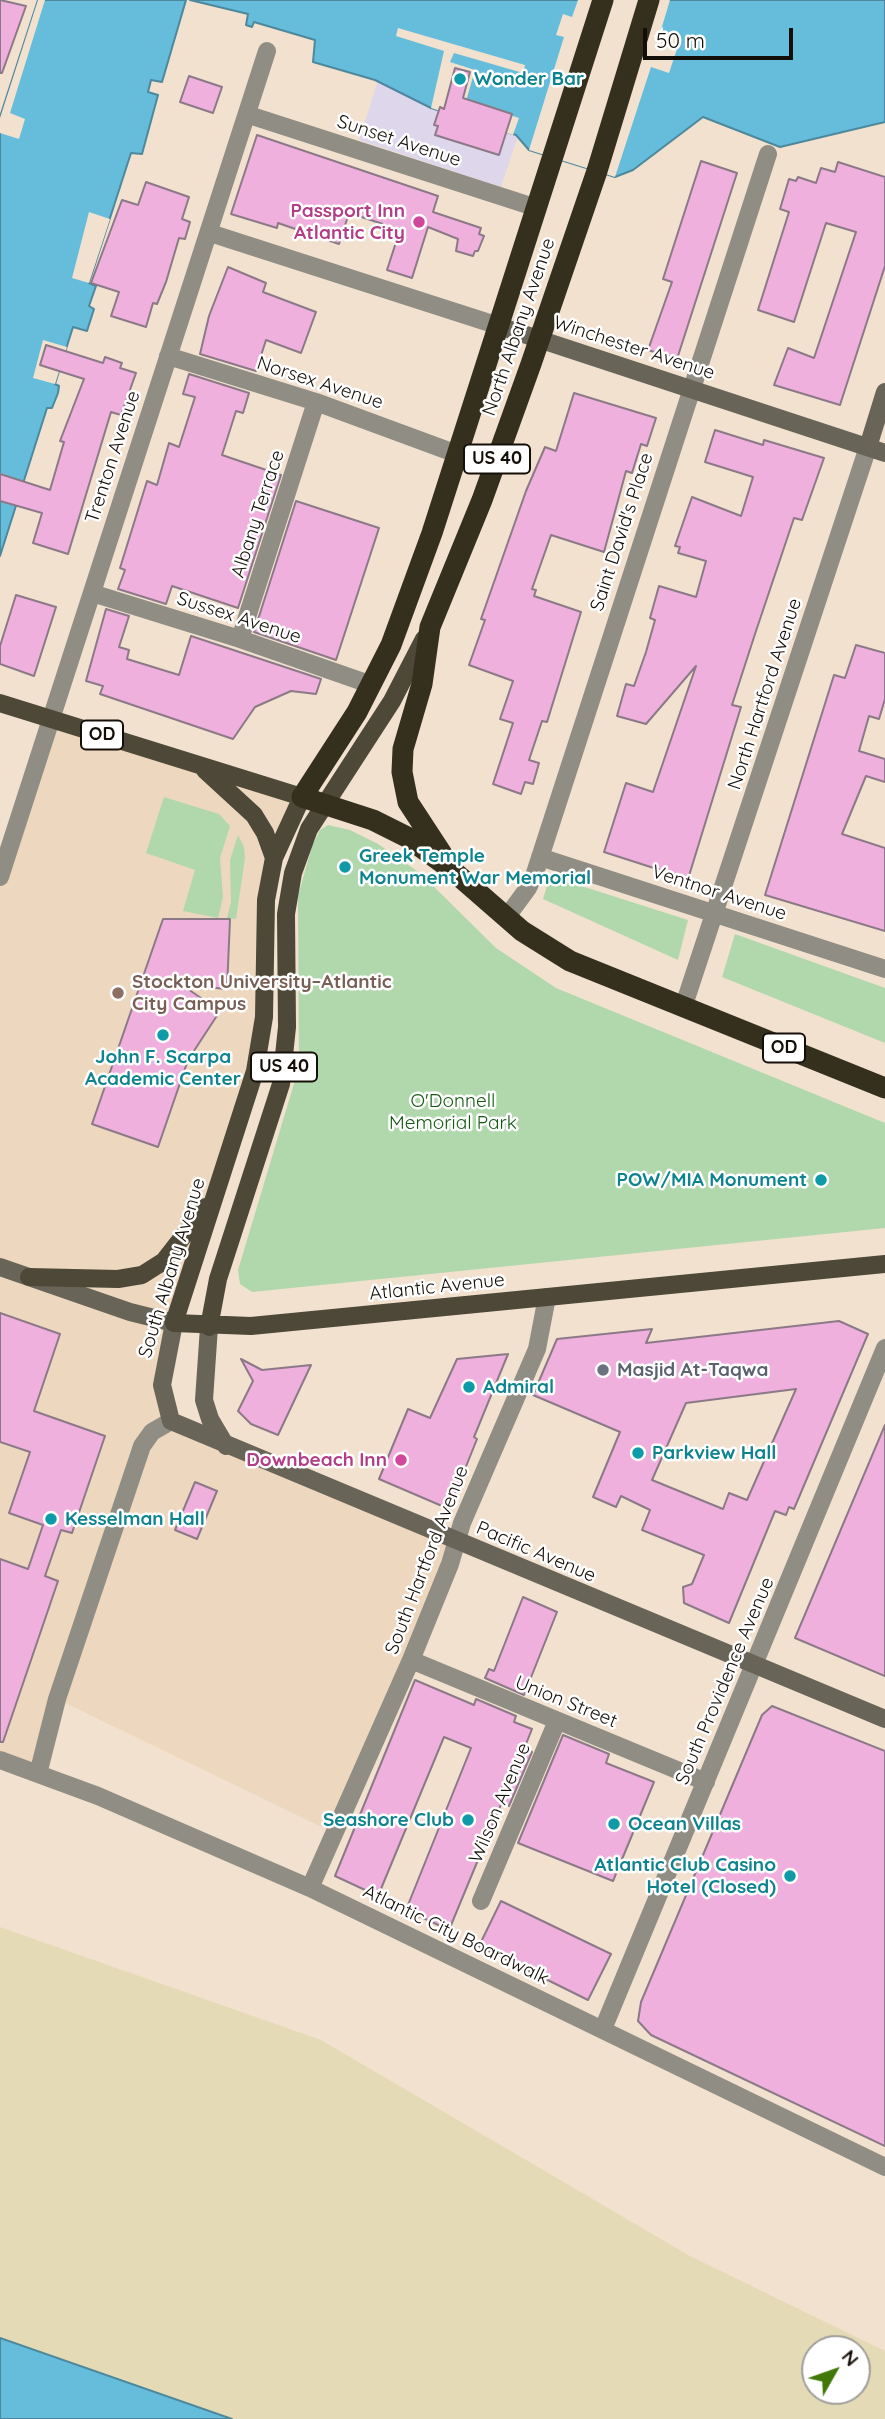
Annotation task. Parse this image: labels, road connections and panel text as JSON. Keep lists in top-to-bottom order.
{
  "streets": {
    "highway": ["North Albany Avenue", "US 40", "OD"],
    "main road": ["South Albany Avenue", "Atlantic Avenue"],
    "street": [
      "Sunset Avenue",
      "Winchester Avenue",
      "Norsex Avenue",
      "Trenton Avenue",
      "Albany Terrace",
      "Saint David's Place",
      "Sussex Avenue",
      "North Hartford Avenue",
      "Ventnor Avenue",
      "Pacific Avenue",
      "South Hartford Avenue",
      "South Providence Avenue",
      "Union Street",
      "Wilson Avenue",
      "Atlantic City Boardwalk"
    ]
  },
  "crossings": [
    ["Sunset Avenue", "North Albany Avenue"],
    ["Sunset Avenue", "Trenton Avenue"],
    ["North Albany Avenue", "Winchester Avenue"],
    ["North Albany Avenue", "Norsex Avenue"],
    ["North Albany Avenue", "US 40"],
    ["North Albany Avenue", "Sussex Avenue"],
    ["North Albany Avenue", "OD"],
    ["North Albany Avenue", "South Albany Avenue"],
    ["Winchester Avenue", "Trenton Avenue"],
    ["Winchester Avenue", "Saint David's Place"],
    ["Winchester Avenue", "North Hartford Avenue"],
    ["Norsex Avenue", "Trenton Avenue"],
    ["Norsex Avenue", "Albany Terrace"],
    ["Trenton Avenue", "Sussex Avenue"],
    ["Trenton Avenue", "OD"],
    ["US 40", "OD"],
    ["US 40", "Atlantic Avenue"],
    ["Albany Terrace", "Sussex Avenue"],
    ["Saint David's Place", "OD"],
    ["Saint David's Place", "Ventnor Avenue"],
    ["North Hartford Avenue", "OD"],
    ["North Hartford Avenue", "Ventnor Avenue"],
    ["OD", "South Albany Avenue"],
    ["South Albany Avenue", "Atlantic Avenue"],
    ["South Albany Avenue", "Pacific Avenue"],
    ["Atlantic Avenue", "South Hartford Avenue"],
    ["Pacific Avenue", "South Hartford Avenue"],
    ["Pacific Avenue", "South Providence Avenue"],
    ["South Hartford Avenue", "Union Street"],
    ["South Hartford Avenue", "Atlantic City Boardwalk"],
    ["South Providence Avenue", "Union Street"],
    ["South Providence Avenue", "Atlantic City Boardwalk"],
    ["Union Street", "Wilson Avenue"]
  ],
  "parks": ["O'Donnell Memorial Park"],
  "places": [
    "Wonder Bar",
    "Passport Inn Atlantic City",
    "Greek Temple Monument War Memorial",
    "Stockton University–Atlantic City Campus",
    "John F. Scarpa Academic Center",
    "POW/MIA Monument",
    "Masjid At-Taqwa",
    "Admiral",
    "Parkview Hall",
    "Downbeach Inn",
    "Kesselman Hall",
    "Seashore Club",
    "Ocean Villas",
    "Atlantic Club Casino Hotel (Closed)"
  ],
  "scale_bar": "50 m",
  "north": "top right"
}
